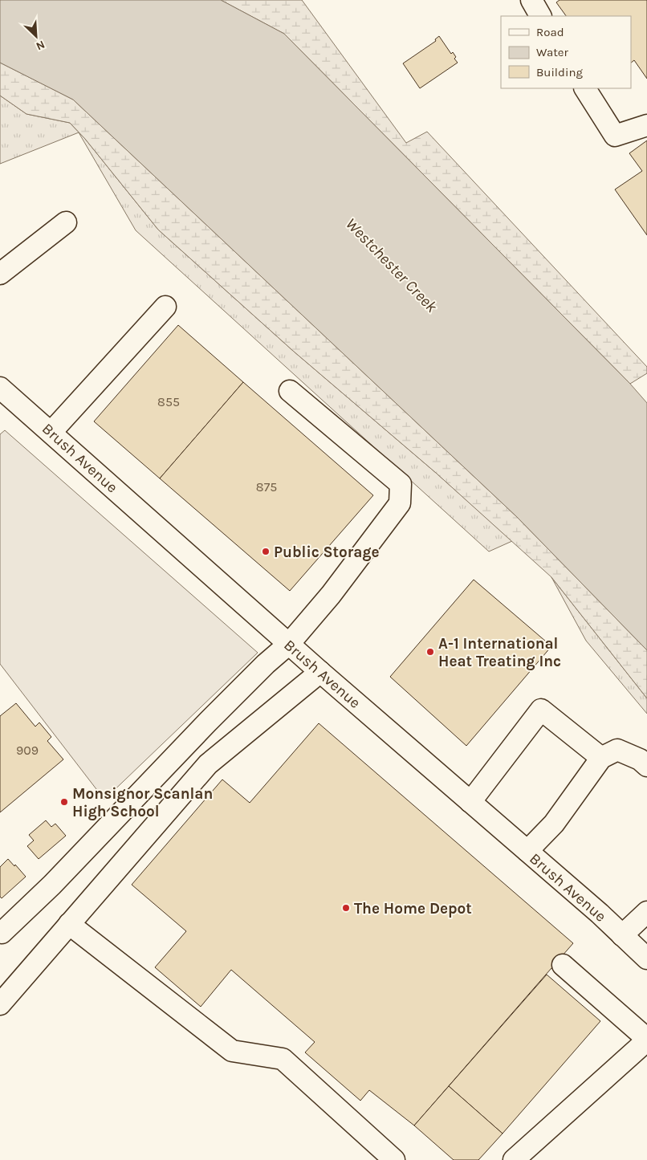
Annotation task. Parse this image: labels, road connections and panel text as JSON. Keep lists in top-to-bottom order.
{
  "streets": {
    "street": ["Brush Avenue"]
  },
  "water": ["Westchester Creek"],
  "places": [
    "Public Storage",
    "A-1 International Heat Treating Inc",
    "Monsignor Scanlan High School",
    "The Home Depot"
  ],
  "house_numbers": ["855", "875", "909"],
  "legend": ["Road", "Water", "Building"],
  "north": "bottom right"
}
